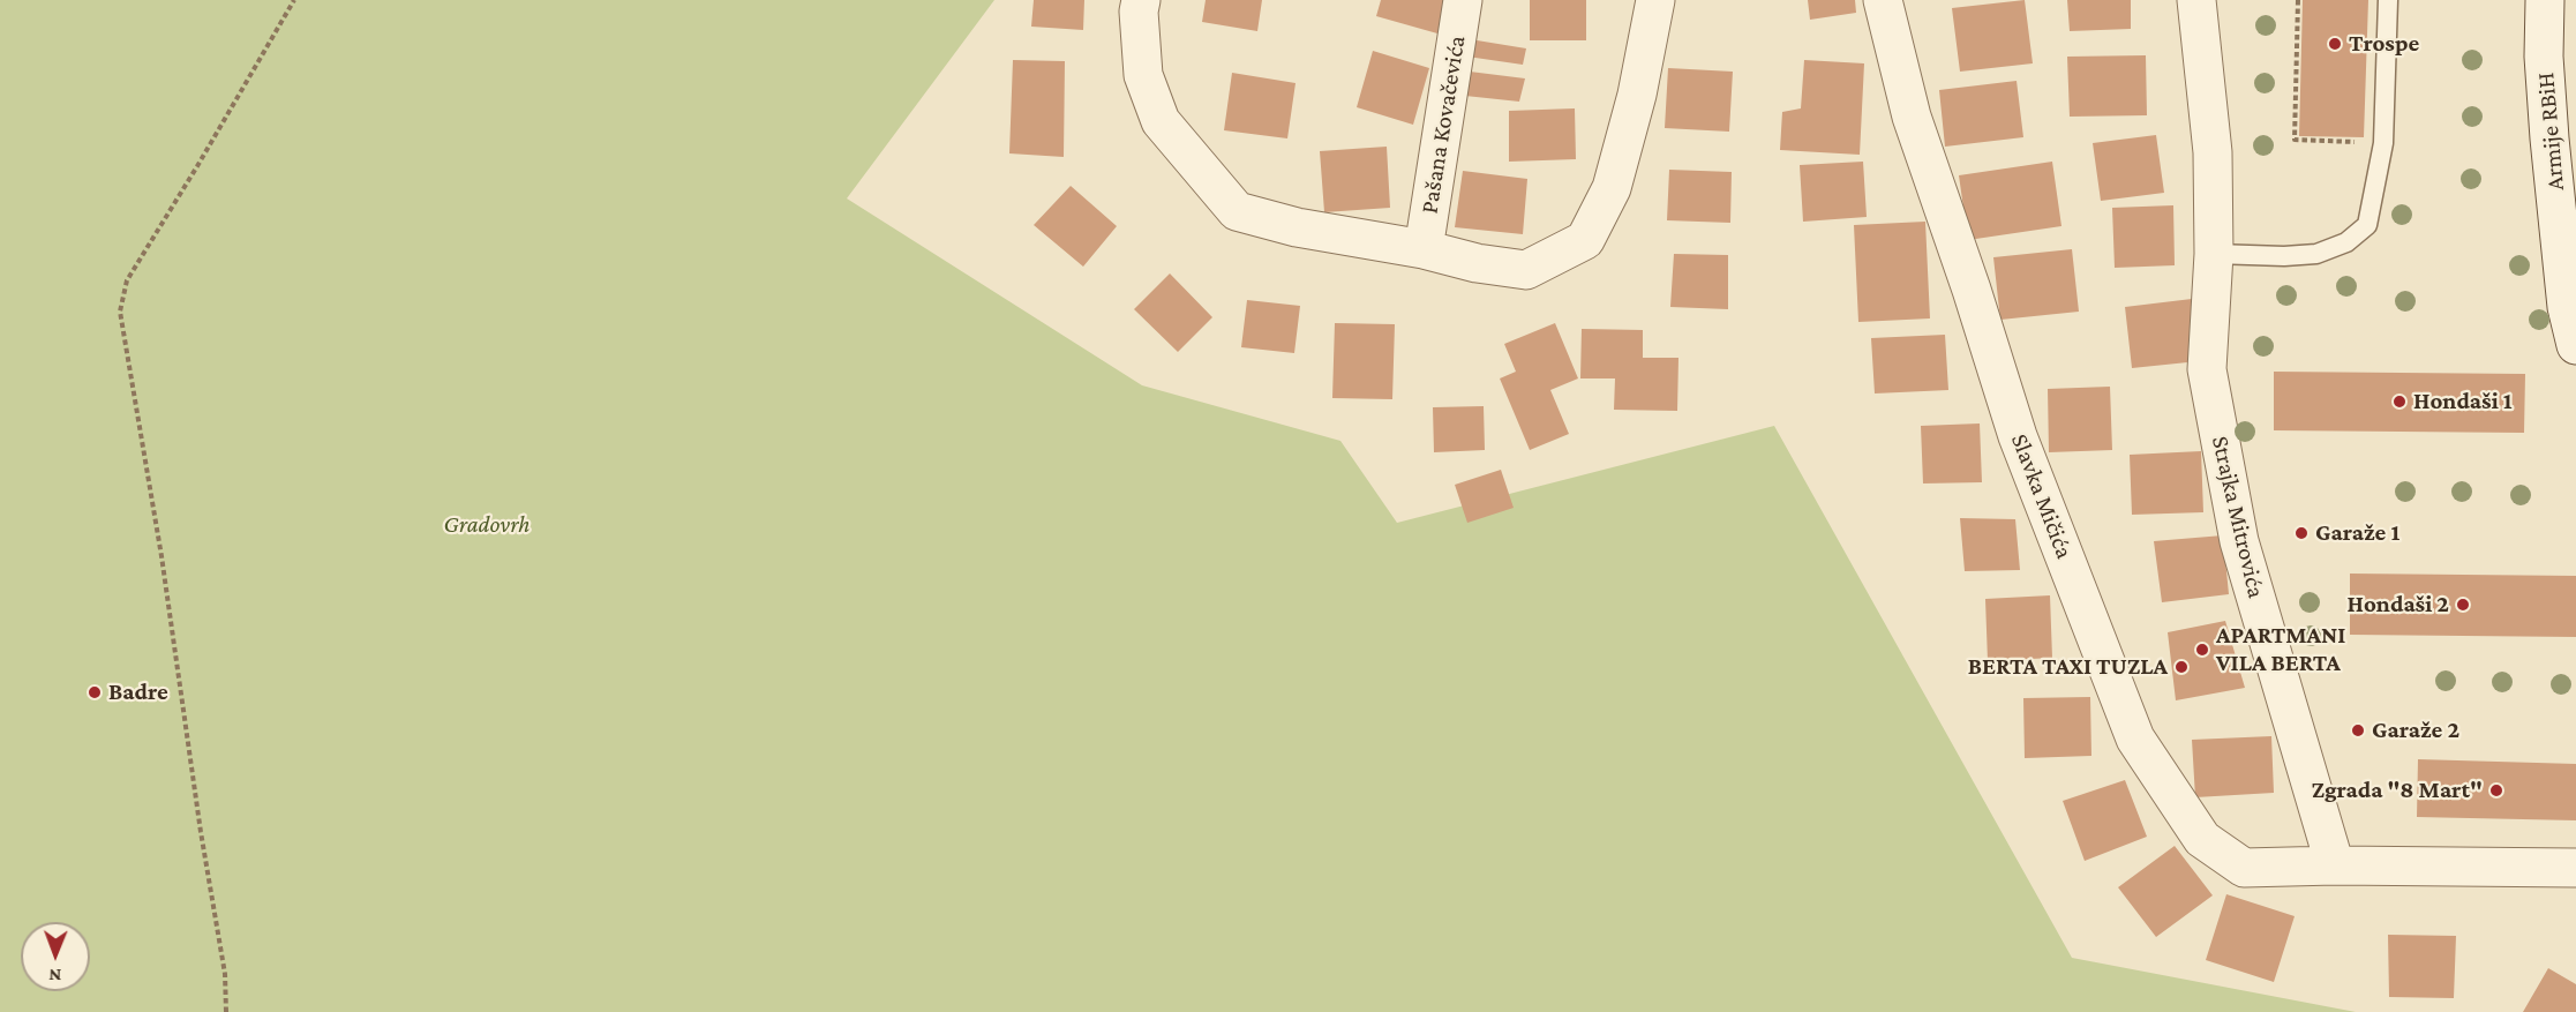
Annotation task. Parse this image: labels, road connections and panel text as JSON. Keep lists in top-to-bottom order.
{
  "streets": {
    "street": [
      "Pašana Kovačevića",
      "Armije RBiH",
      "Slavka Mičića",
      "Strajka Mitrovića"
    ]
  },
  "crossings": [
    ["Slavka Mičića", "Strajka Mitrovića"]
  ],
  "parks": ["Gradovrh"],
  "places": [
    "Trospe",
    "Hondaši 1",
    "Garaže 1",
    "Hondaši 2",
    "APARTMANI VILA BERTA",
    "BERTA TAXI TUZLA",
    "Badre",
    "Garaže 2",
    "Zgrada \"8 Mart\""
  ],
  "north": "bottom"
}
